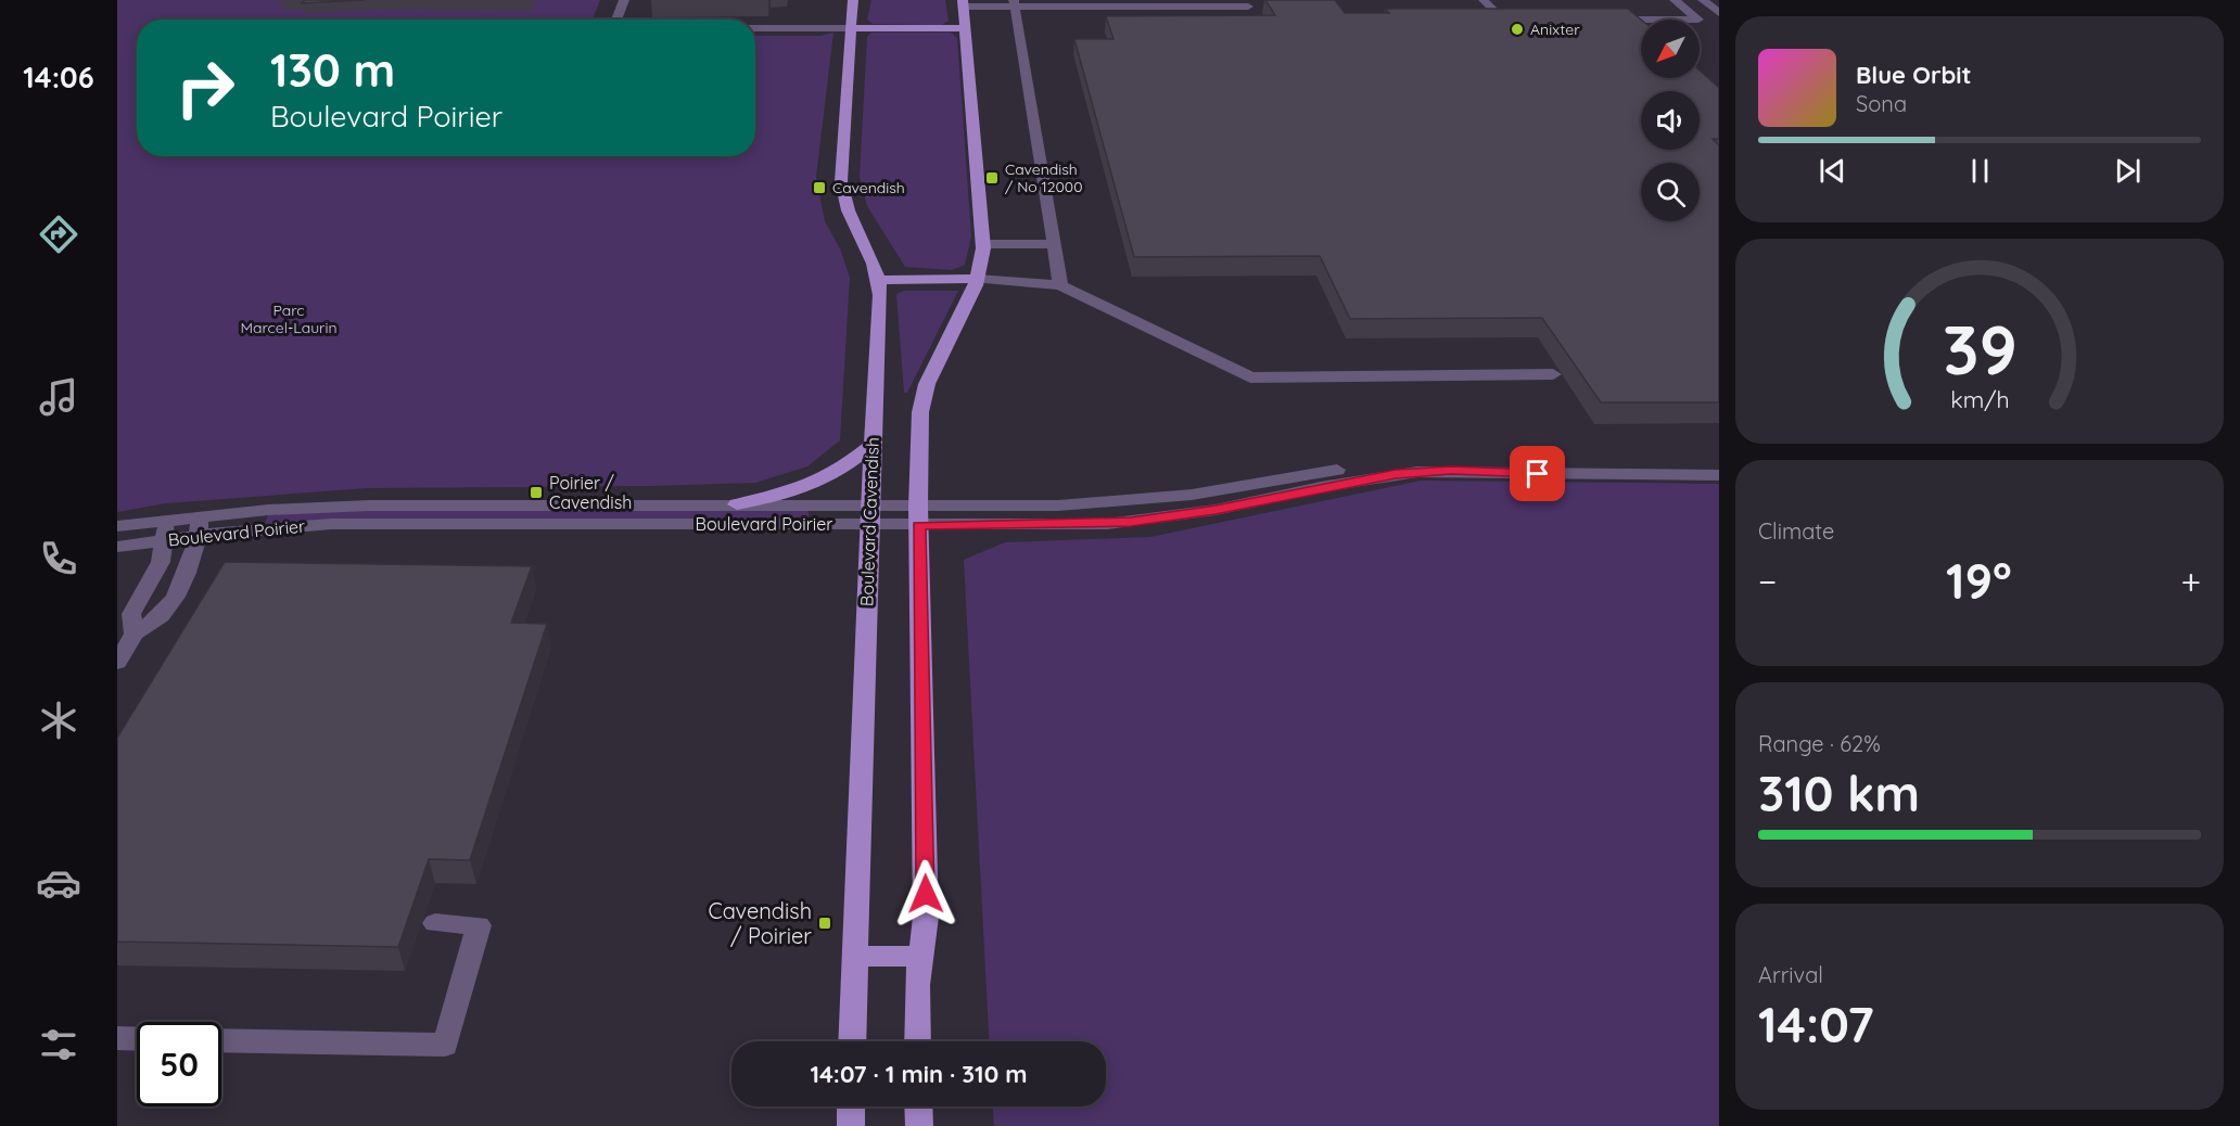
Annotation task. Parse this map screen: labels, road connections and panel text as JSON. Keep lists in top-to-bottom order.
{
  "streets": {
    "main road": ["Boulevard Cavendish"],
    "street": ["Boulevard Poirier"]
  },
  "crossings": [
    ["Boulevard Cavendish", "Boulevard Poirier"]
  ],
  "parks": ["Parc Marcel-Laurin"],
  "places": {
    "other": ["Anixter"],
    "transit": [
      "Cavendish / No 12000",
      "Cavendish",
      "Poirier / Cavendish",
      "Cavendish / Poirier"
    ]
  },
  "north": "bottom left",
  "page": {
    "tabs": "14:06",
    "turn": ["130 m", "Boulevard Poirier"],
    "song": ["Blue Orbit", "Sona"],
    "tile": [
      "Climate",
      ["Range · 62%", "310 km"],
      ["Arrival", "14:07"]
    ],
    "heat": ["−", "19°", "+"],
    "limit": "50",
    "trip": "14:07 · 1 min · 310 m",
    "gauge": ["39", "km/h"]
  }
}
